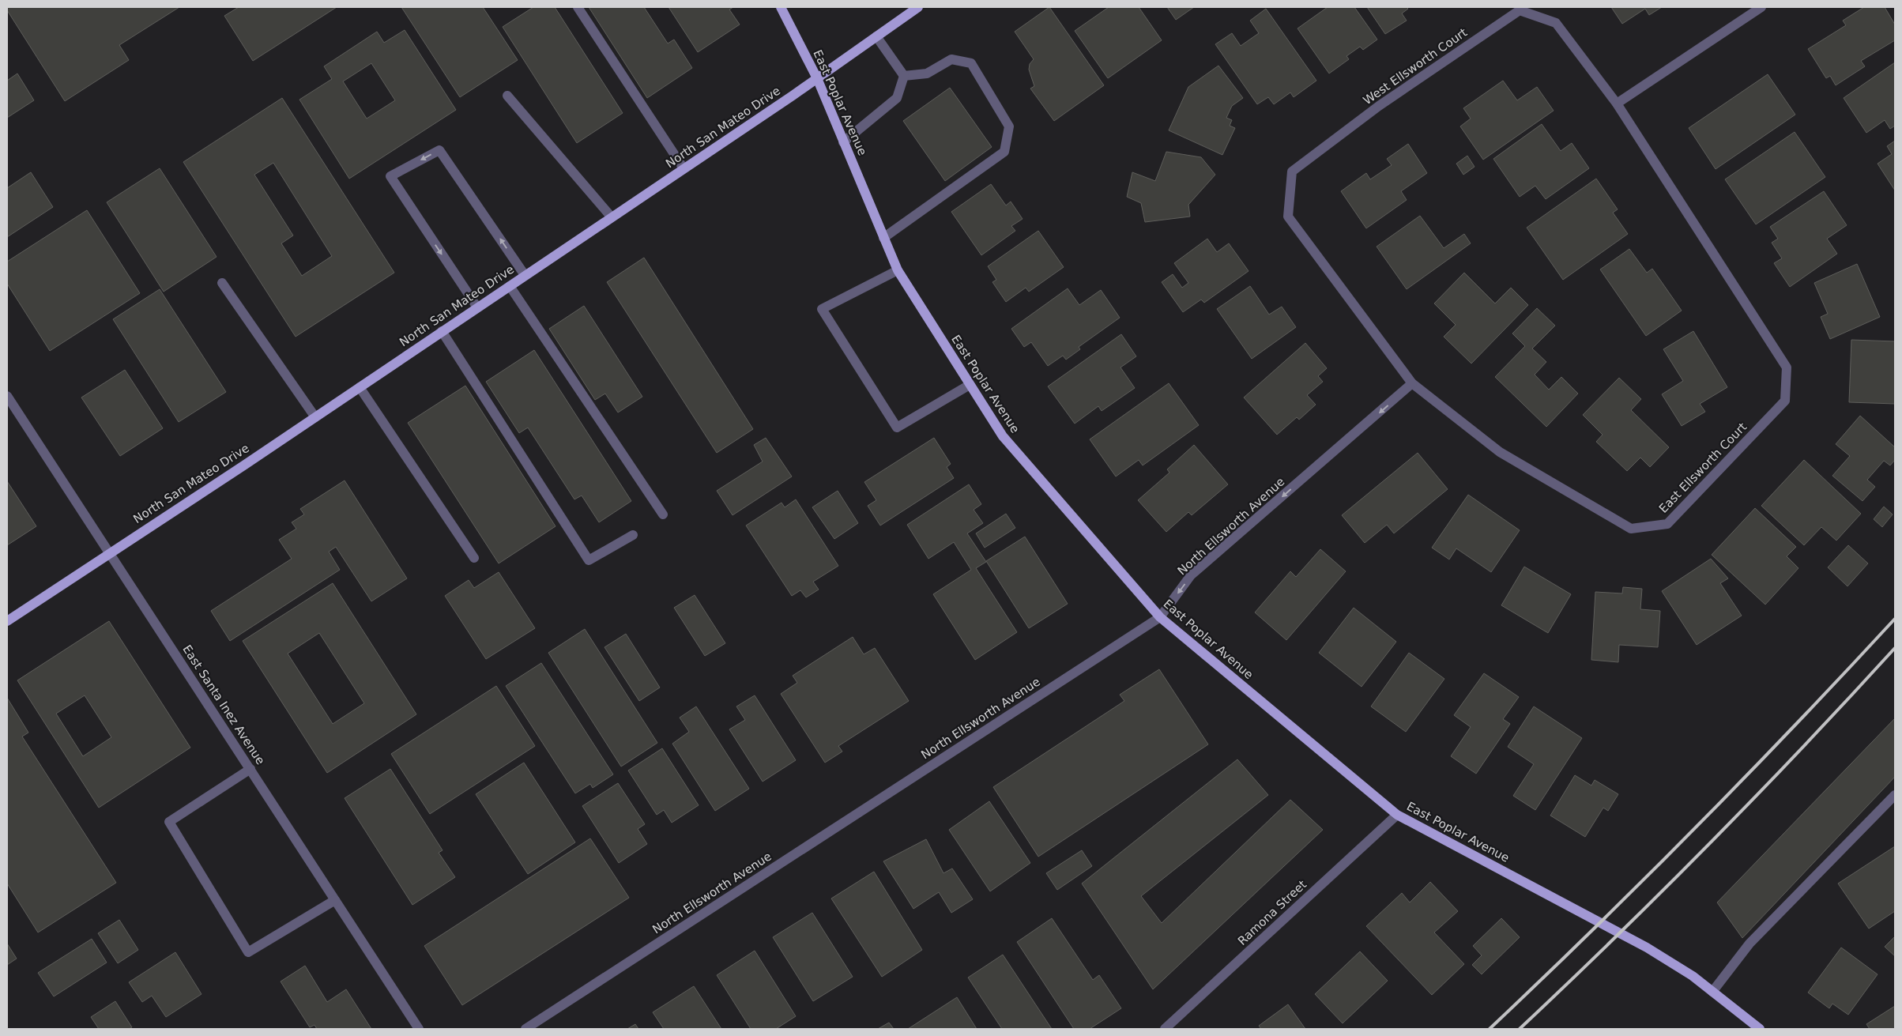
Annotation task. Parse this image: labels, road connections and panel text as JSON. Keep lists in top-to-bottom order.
{
  "streets": {
    "main road": ["East Poplar Avenue", "North San Mateo Drive"],
    "street": [
      "West Ellsworth Court",
      "East Ellsworth Court",
      "North Ellsworth Avenue",
      "East Santa Inez Avenue",
      "Ramona Street"
    ]
  },
  "crossings": [
    ["West Ellsworth Court", "East Ellsworth Court"],
    ["West Ellsworth Court", "North Ellsworth Avenue"],
    ["East Poplar Avenue", "North San Mateo Drive"],
    ["East Poplar Avenue", "North Ellsworth Avenue"],
    ["East Poplar Avenue", "Ramona Street"],
    ["North San Mateo Drive", "East Santa Inez Avenue"],
    ["East Ellsworth Court", "North Ellsworth Avenue"]
  ]
}
